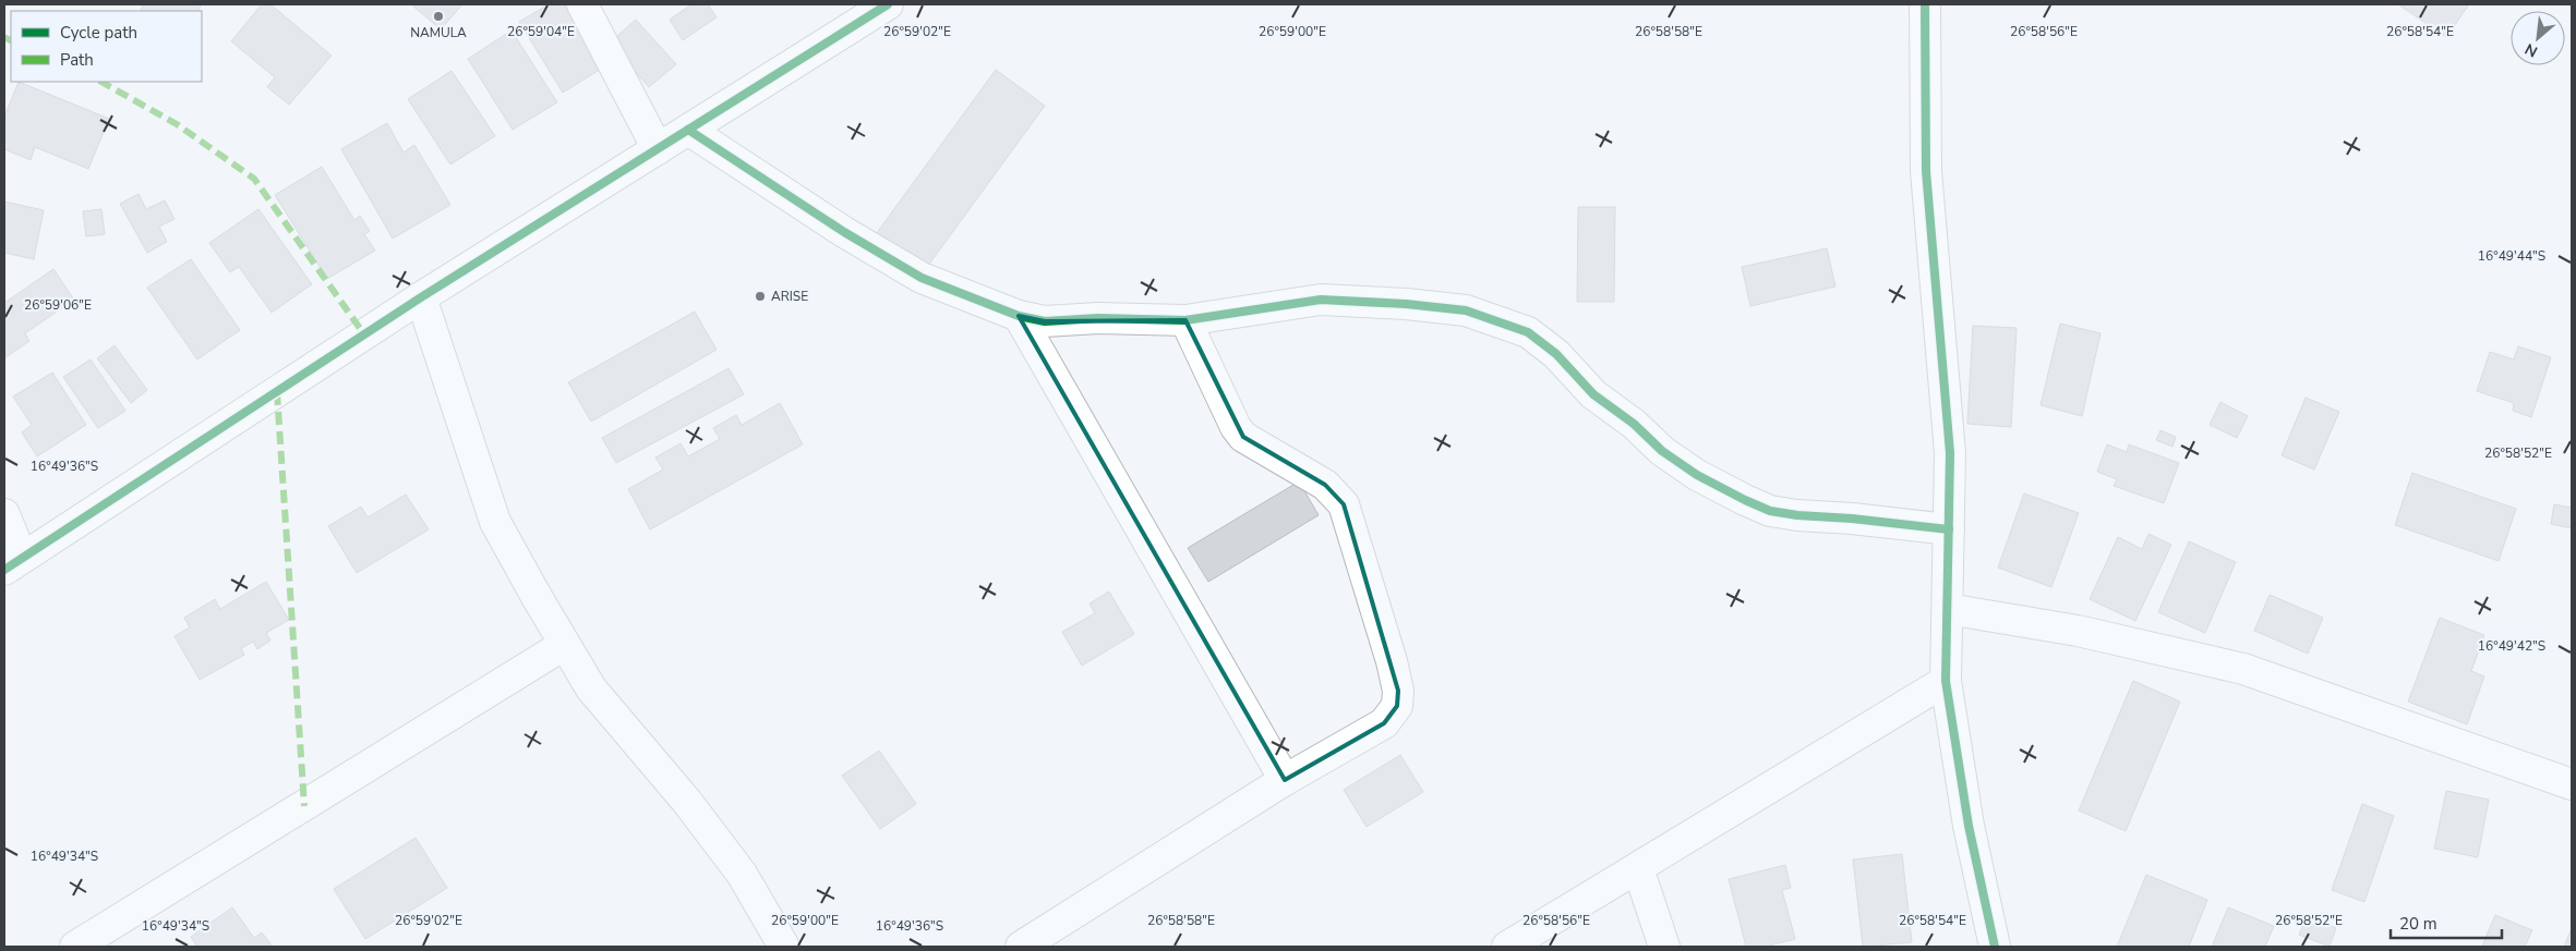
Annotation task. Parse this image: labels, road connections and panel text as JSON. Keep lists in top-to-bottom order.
{
  "places": ["NAMULA", "ARISE"],
  "legend": ["Cycle path", "Path"],
  "scale_bar": "20 m",
  "north": "bottom left",
  "coordinates": [
    "26°59'04\"E",
    "26°59'02\"E",
    "26°59'00\"E",
    "26°58'58\"E",
    "26°58'56\"E",
    "26°58'54\"E",
    "16°49'44\"S",
    "26°59'06\"E",
    "26°58'52\"E",
    "16°49'36\"S",
    "16°49'42\"S",
    "16°49'34\"S"
  ]
}
